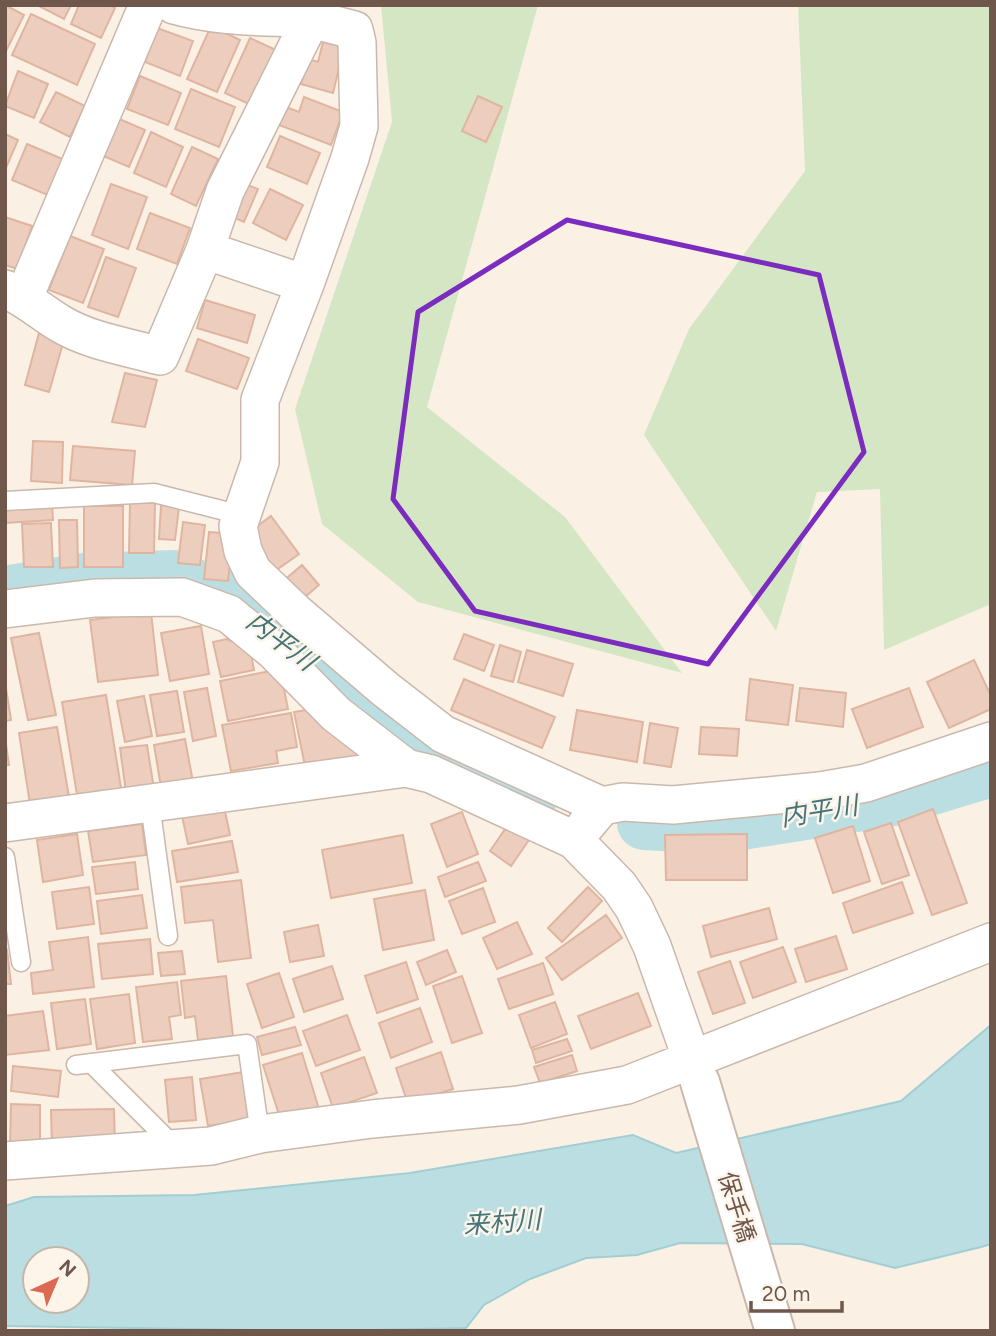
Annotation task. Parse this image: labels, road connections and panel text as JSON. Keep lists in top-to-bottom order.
{
  "streets": {
    "street": ["保手橋"]
  },
  "water": ["内平川", "来村川"],
  "scale_bar": "20 m",
  "north": "top right"
}
